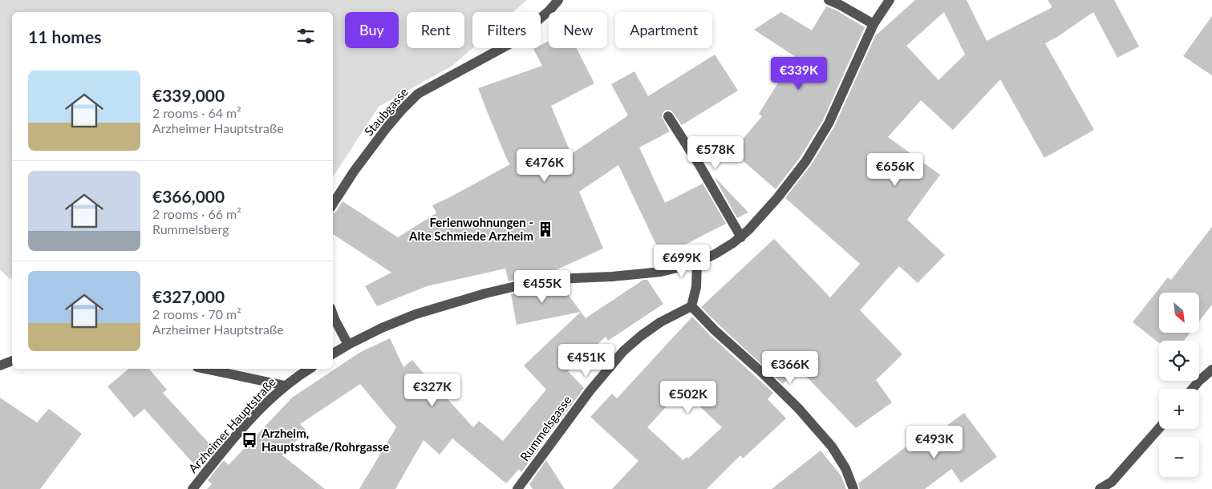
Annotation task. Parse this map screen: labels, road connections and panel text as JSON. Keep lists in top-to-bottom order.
{
  "streets": {
    "street": ["Staubgasse", "Arzheimer Hauptstraße", "Rummelsgasse"]
  },
  "places": {
    "building": ["Ferienwohnungen - Alte Schmiede Arzheim"],
    "bus stop": ["Arzheim, Hauptstraße/Rohrgasse"]
  },
  "north": "bottom right",
  "page": {
    "chip": [
      "Buy",
      "Rent",
      "Filters",
      "New",
      "Apartment"
    ],
    "heading": "11 homes",
    "price": [
      "€339K",
      "€578K",
      "€476K",
      "€656K",
      "€699K",
      "€455K",
      "€451K",
      "€366K",
      "€327K",
      "€502K",
      "€493K"
    ],
    "list": [
      {
        "name": "€339,000",
        "note": "2 rooms · 64 m² · Arzheimer Hauptstraße"
      },
      {
        "name": "€366,000",
        "note": "2 rooms · 66 m² · Rummelsberg"
      },
      {
        "name": "€327,000",
        "note": "2 rooms · 70 m² · Arzheimer Hauptstraße"
      }
    ],
    "map_buttons": ["+", "−"]
  }
}
